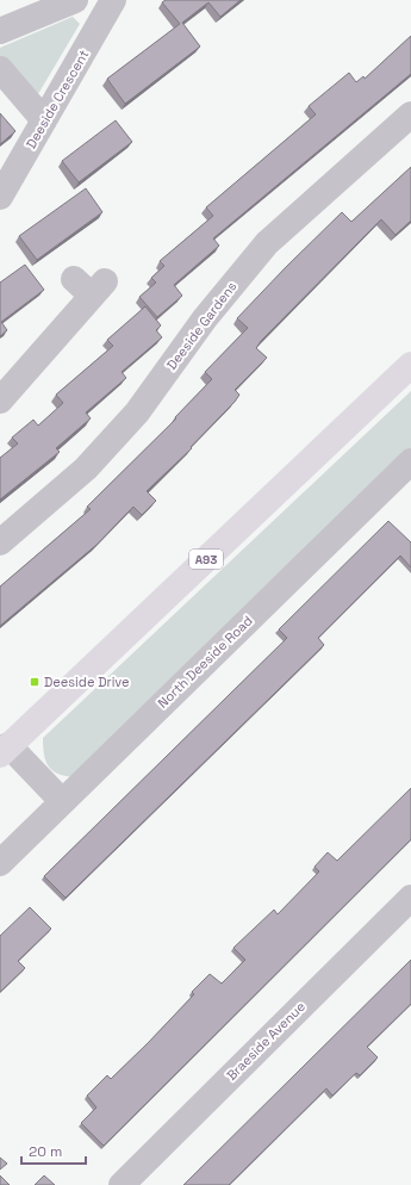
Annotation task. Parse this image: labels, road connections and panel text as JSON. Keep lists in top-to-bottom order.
{
  "streets": {
    "main road": ["A93"],
    "street": [
      "Deeside Crescent",
      "Deeside Gardens",
      "North Deeside Road",
      "Braeside Avenue"
    ]
  },
  "places": {
    "transit": ["Deeside Drive"]
  },
  "scale_bar": "20 m"
}
